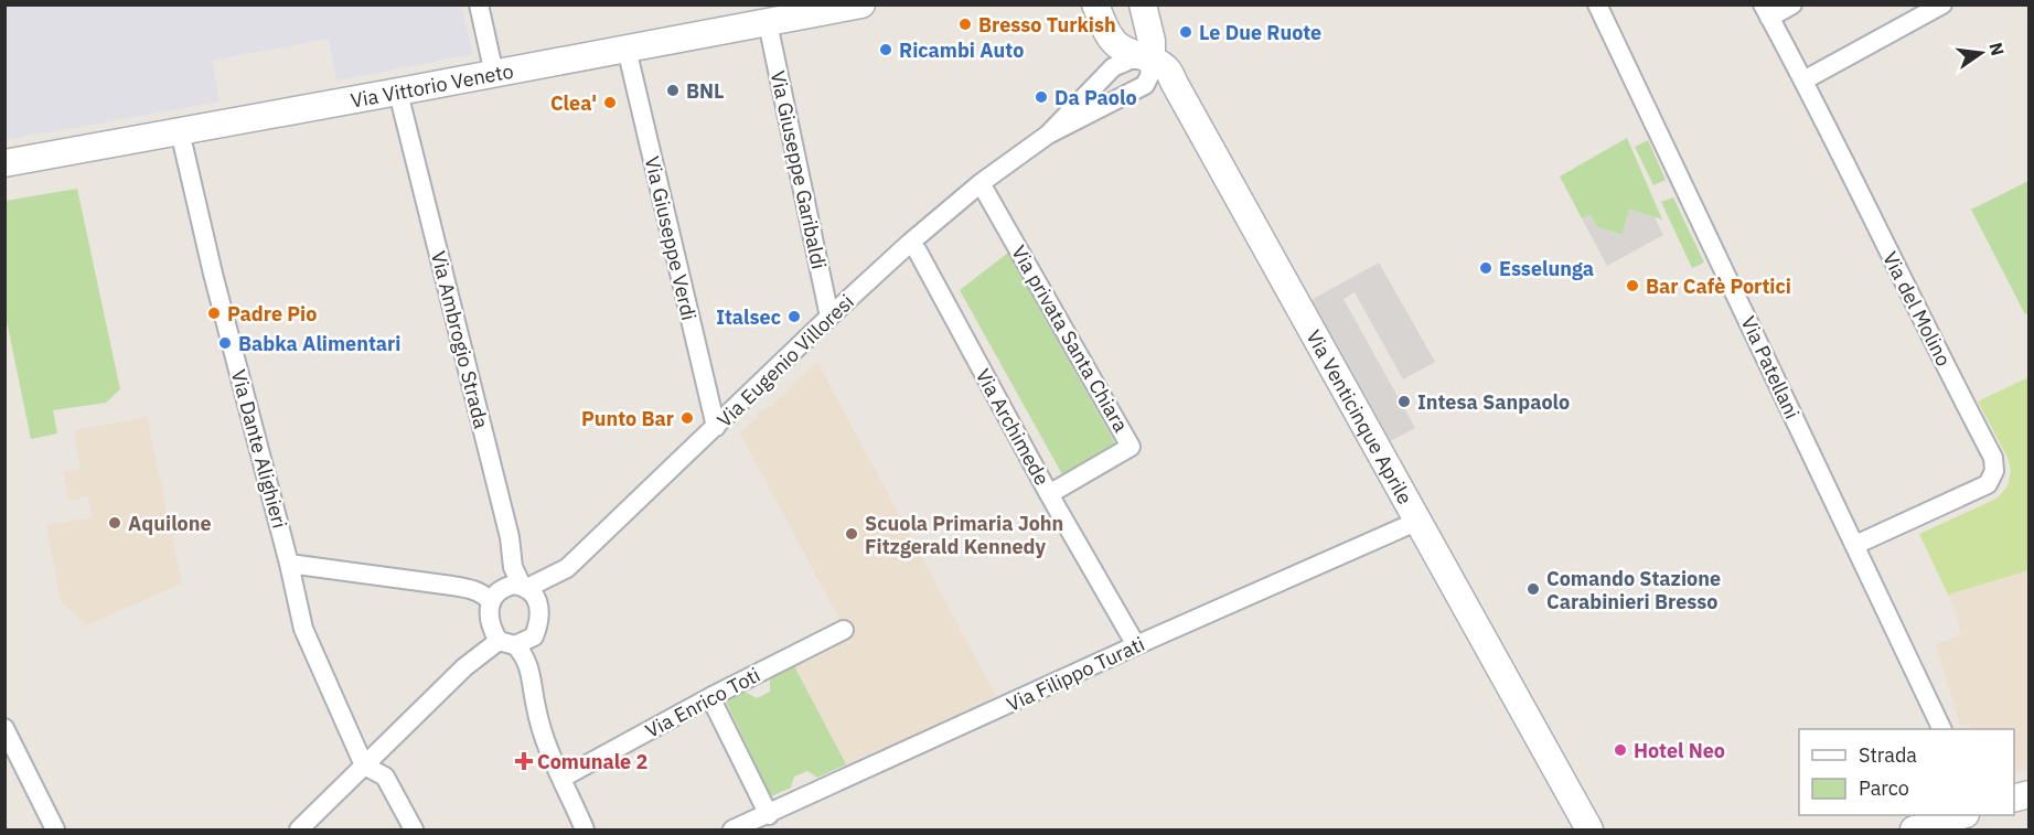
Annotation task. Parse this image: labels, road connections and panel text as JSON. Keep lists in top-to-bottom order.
{
  "streets": {
    "street": [
      "Via Vittorio Veneto",
      "Via Giuseppe Garibaldi",
      "Via Giuseppe Verdi",
      "Via del Molino",
      "Via privata Santa Chiara",
      "Via Ambrogio Strada",
      "Via Eugenio Villoresi",
      "Via Patellani",
      "Via Venticinque Aprile",
      "Via Archimede",
      "Via Dante Alighieri",
      "Via Filippo Turati",
      "Via Enrico Toti"
    ]
  },
  "crossings": [
    ["Via Vittorio Veneto", "Via Giuseppe Garibaldi"],
    ["Via Vittorio Veneto", "Via Giuseppe Verdi"],
    ["Via Vittorio Veneto", "Via Ambrogio Strada"],
    ["Via Vittorio Veneto", "Via Dante Alighieri"],
    ["Via Giuseppe Garibaldi", "Via Eugenio Villoresi"],
    ["Via Giuseppe Verdi", "Via Eugenio Villoresi"],
    ["Via del Molino", "Via Patellani"],
    ["Via privata Santa Chiara", "Via Eugenio Villoresi"],
    ["Via privata Santa Chiara", "Via Archimede"],
    ["Via Ambrogio Strada", "Via Eugenio Villoresi"],
    ["Via Eugenio Villoresi", "Via Venticinque Aprile"],
    ["Via Eugenio Villoresi", "Via Archimede"],
    ["Via Venticinque Aprile", "Via Filippo Turati"],
    ["Via Archimede", "Via Filippo Turati"]
  ],
  "places": {
    "other": [
      "Bresso Turkish",
      "Le Due Ruote",
      "Ricambi Auto",
      "BNL",
      "Da Paolo",
      "Clea'",
      "Esselunga",
      "Bar Cafè Portici",
      "Padre Pio",
      "Italsec",
      "Babka Alimentari",
      "Intesa Sanpaolo",
      "Punto Bar",
      "Aquilone",
      "Scuola Primaria John Fitzgerald Kennedy",
      "Comando Stazione Carabinieri Bresso",
      "Hotel Neo"
    ],
    "health": ["Comunale 2"]
  },
  "legend": ["Strada", "Parco"],
  "north": "right"
}
